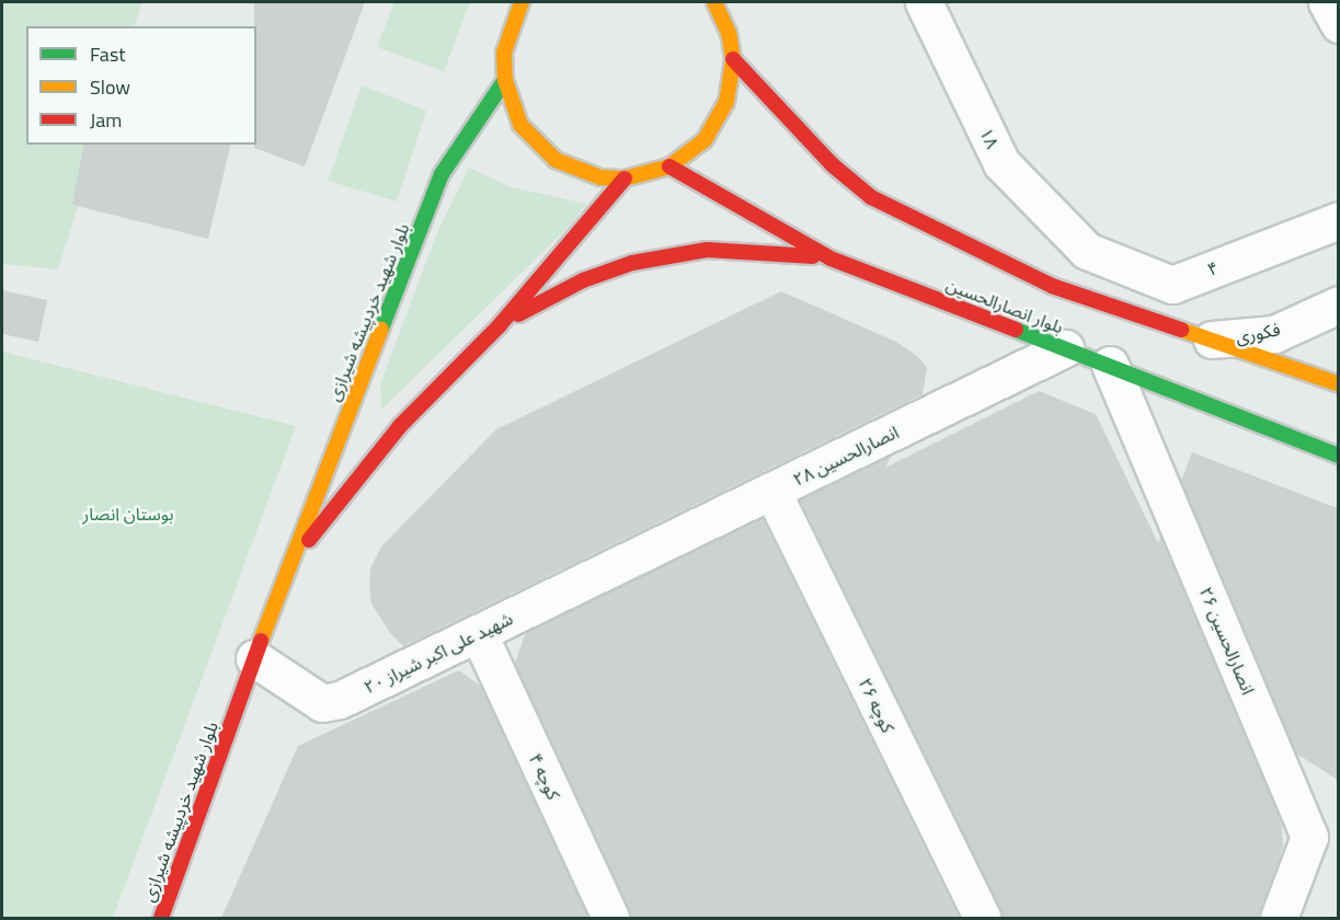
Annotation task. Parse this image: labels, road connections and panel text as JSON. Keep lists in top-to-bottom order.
{
  "streets": {
    "street": [
      "۱۸",
      "۴",
      "بلوار انصارالحسین",
      "بلوار شهید خردپیشه شیرازی",
      "فکوری",
      "انصارالحسین ۲۸",
      "انصارالحسین ۲۶",
      "شهید علی اکبر شیراز ۲۰",
      "کوچه ۲۶",
      "کوچه ۴"
    ]
  },
  "crossings": [
    ["۱۸", "۴"],
    ["بلوار انصارالحسین", "فکوری"],
    ["بلوار انصارالحسین", "انصارالحسین ۲۸"],
    ["بلوار انصارالحسین", "انصارالحسین ۲۶"],
    ["بلوار شهید خردپیشه شیرازی", "شهید علی اکبر شیراز ۲۰"],
    ["انصارالحسین ۲۸", "شهید علی اکبر شیراز ۲۰"],
    ["انصارالحسین ۲۸", "کوچه ۲۶"],
    ["شهید علی اکبر شیراز ۲۰", "کوچه ۴"]
  ],
  "parks": ["بوستان انصار"],
  "legend": ["Fast", "Slow", "Jam"]
}
